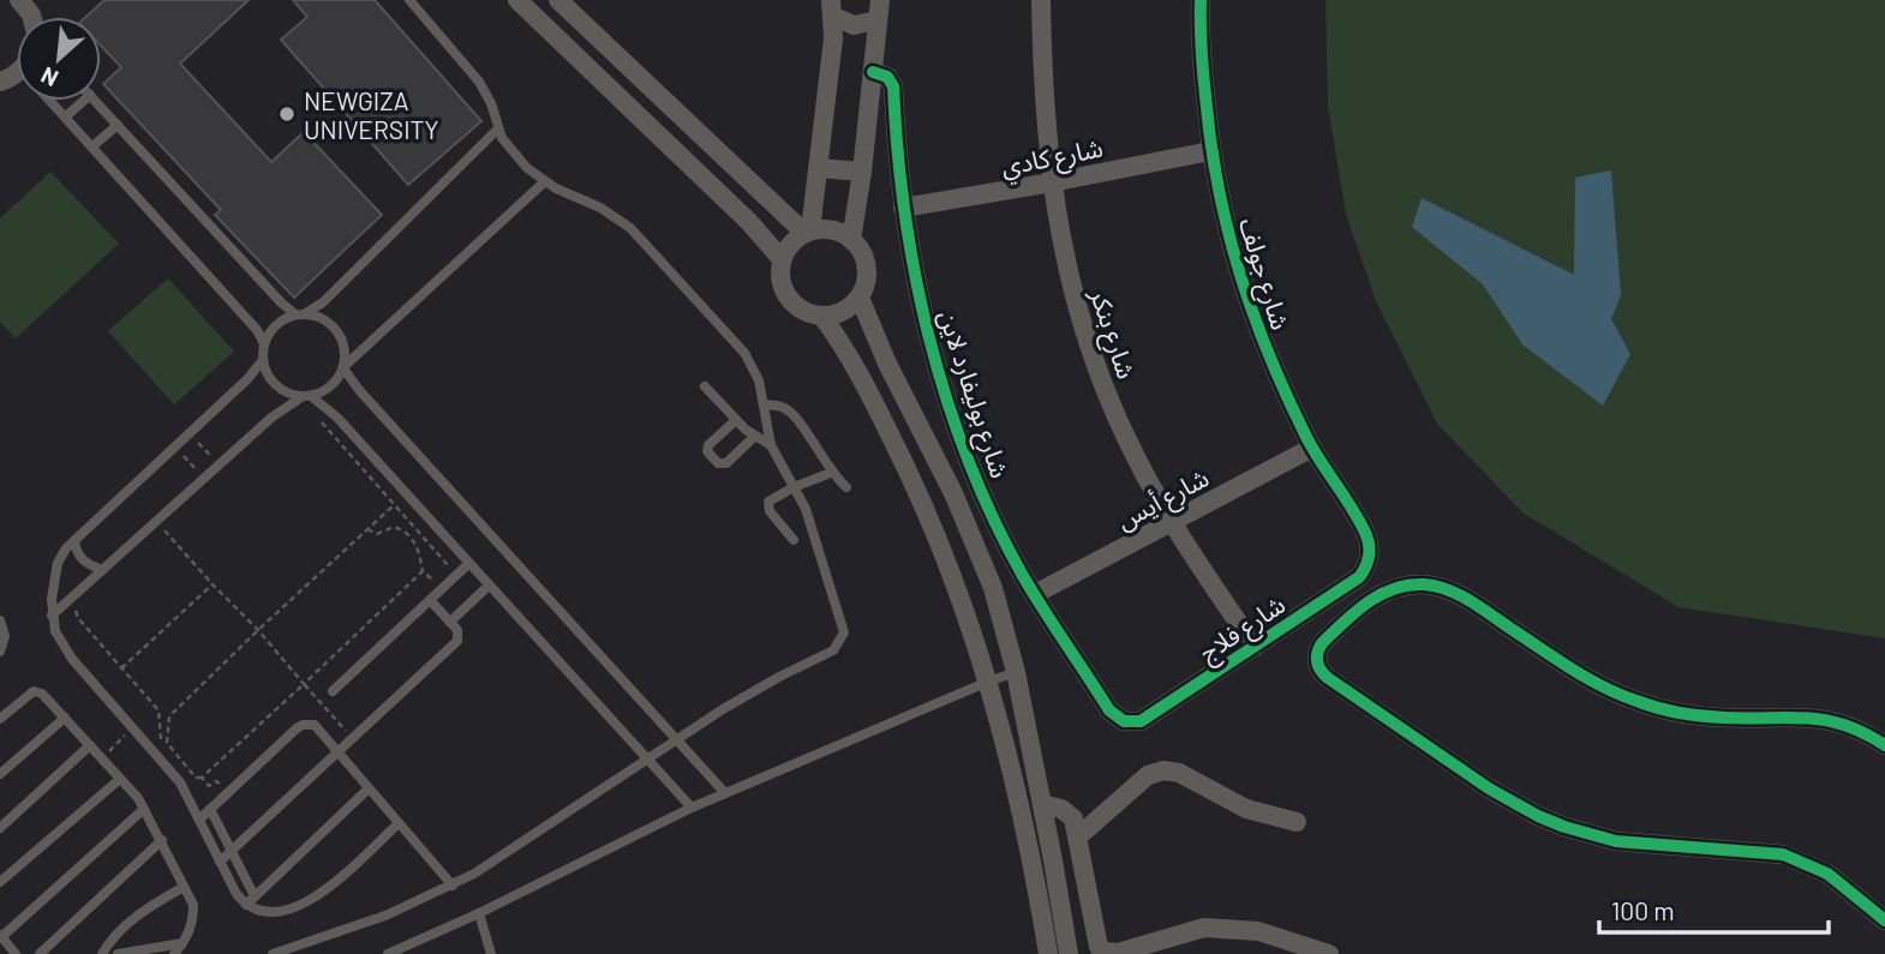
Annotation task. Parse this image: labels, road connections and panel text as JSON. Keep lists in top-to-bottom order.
{
  "streets": {
    "street": [
      "شارع كادي",
      "شارع جولف",
      "شارع بنكر",
      "شارع بوليفارد لاين",
      "شارع أيس",
      "شارع فلاج"
    ]
  },
  "crossings": [
    ["شارع كادي", "شارع جولف"],
    ["شارع كادي", "شارع بنكر"],
    ["شارع كادي", "شارع بوليفارد لاين"],
    ["شارع جولف", "شارع أيس"],
    ["شارع جولف", "شارع فلاج"],
    ["شارع بنكر", "شارع أيس"],
    ["شارع بنكر", "شارع فلاج"],
    ["شارع بوليفارد لاين", "شارع أيس"],
    ["شارع بوليفارد لاين", "شارع فلاج"]
  ],
  "places": ["NEWGIZA UNIVERSITY"],
  "scale_bar": "100 m",
  "north": "bottom left"
}
